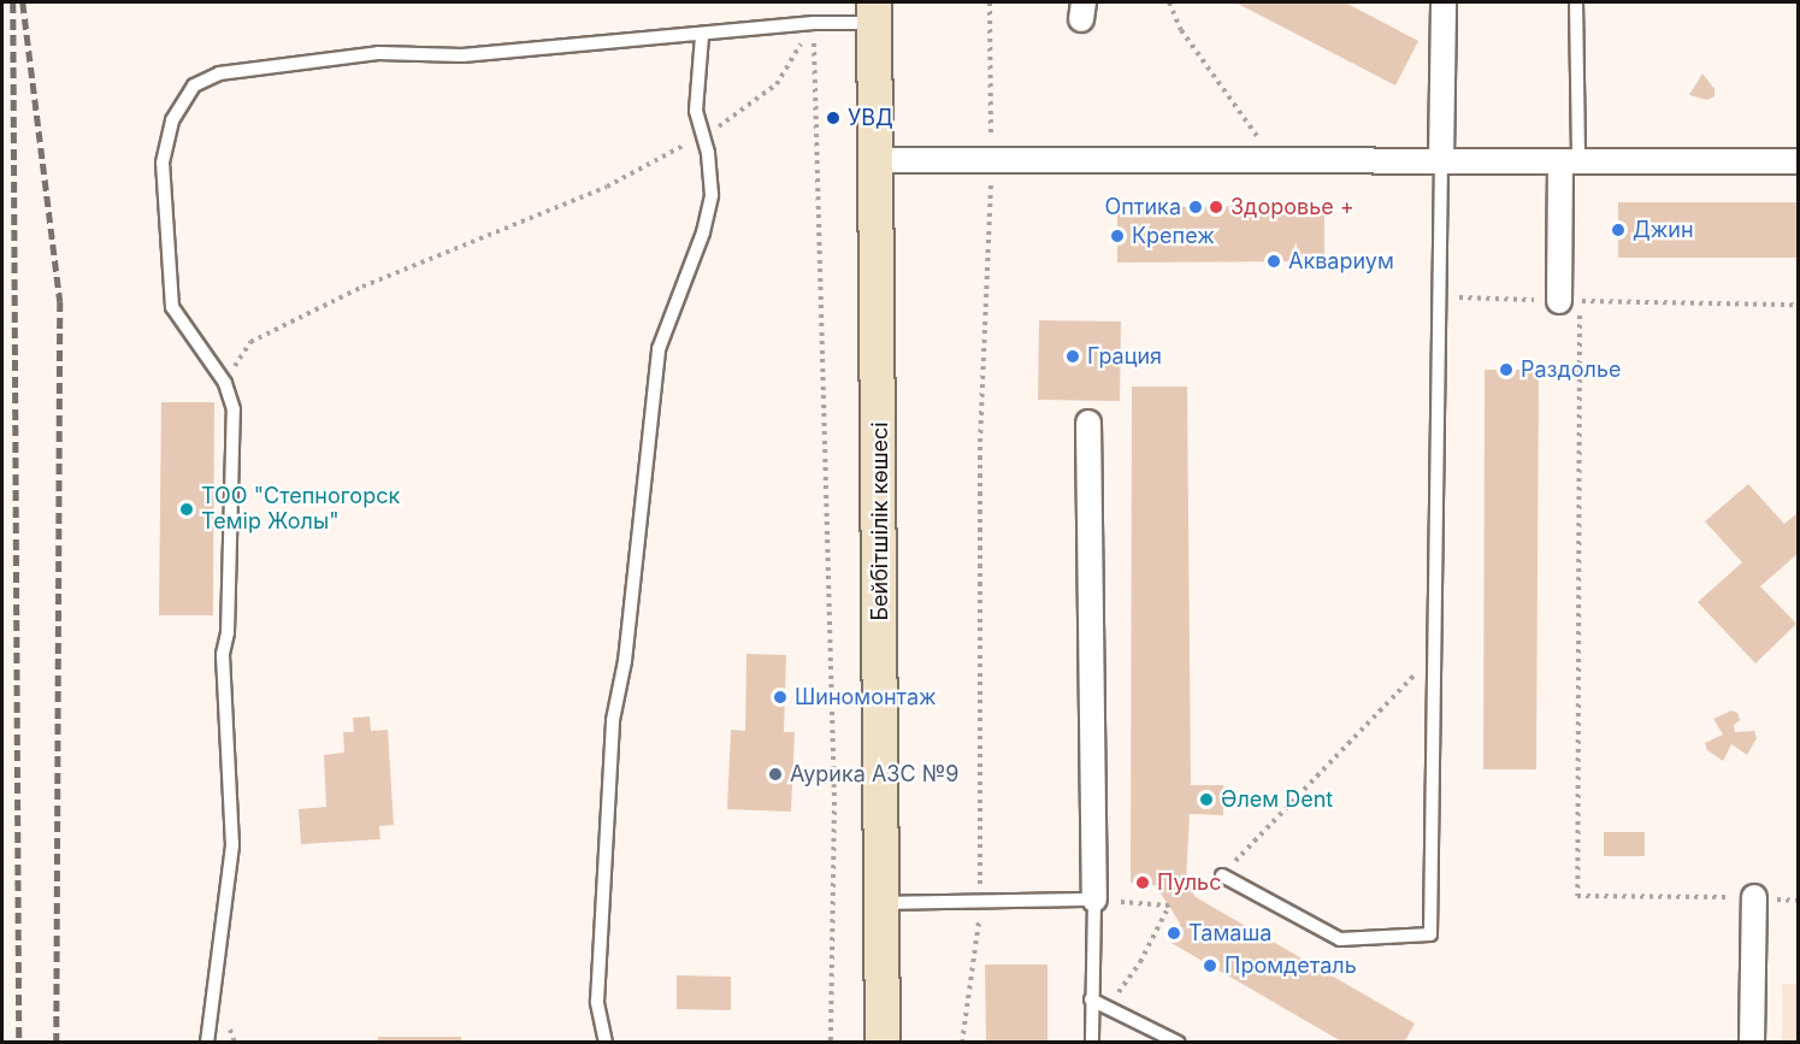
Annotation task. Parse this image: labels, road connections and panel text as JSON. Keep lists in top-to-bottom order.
{
  "streets": {
    "street": ["Бейбітшілік көшесі"]
  },
  "places": [
    "УВД",
    "Оптика",
    "Здоровье +",
    "Джин",
    "Крепеж",
    "Аквариум",
    "Грация",
    "Раздолье",
    "ТОО \"Степногорск Темiр Жолы\"",
    "Шиномонтаж",
    "Аурика АЗС №9",
    "Әлем Dent",
    "Пульс",
    "Тамаша",
    "Промдеталь"
  ]
}
